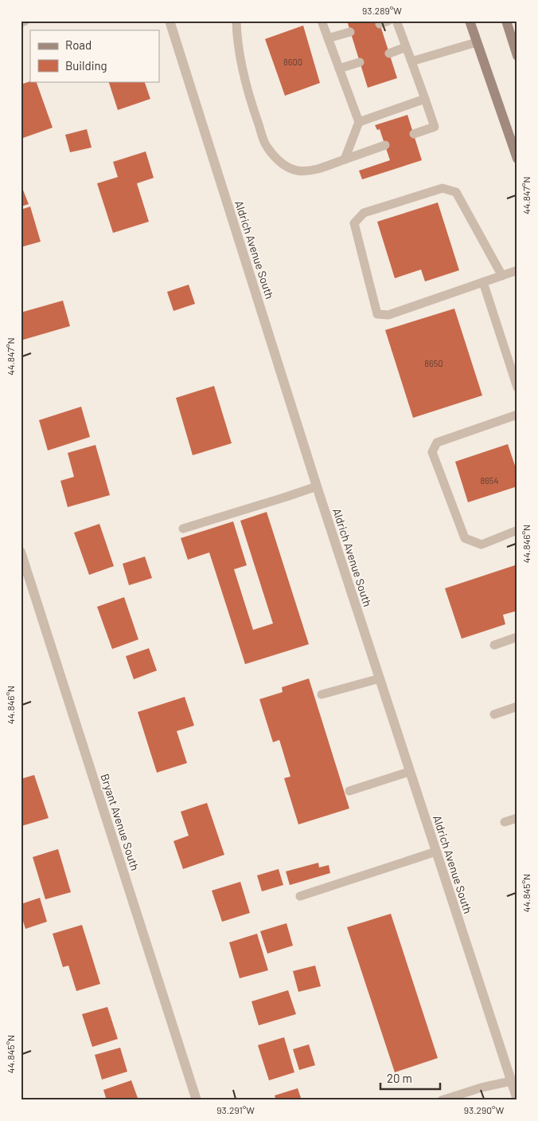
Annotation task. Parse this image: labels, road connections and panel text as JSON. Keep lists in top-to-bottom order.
{
  "streets": {
    "street": ["Aldrich Avenue South", "Bryant Avenue South"]
  },
  "house_numbers": ["8600", "8650", "8654"],
  "legend": ["Road", "Building"],
  "scale_bar": "20 m",
  "coordinates": [
    "93.289°W",
    "44.847°N",
    "44.846°N",
    "44.845°N",
    "93.291°W",
    "93.290°W"
  ]
}
